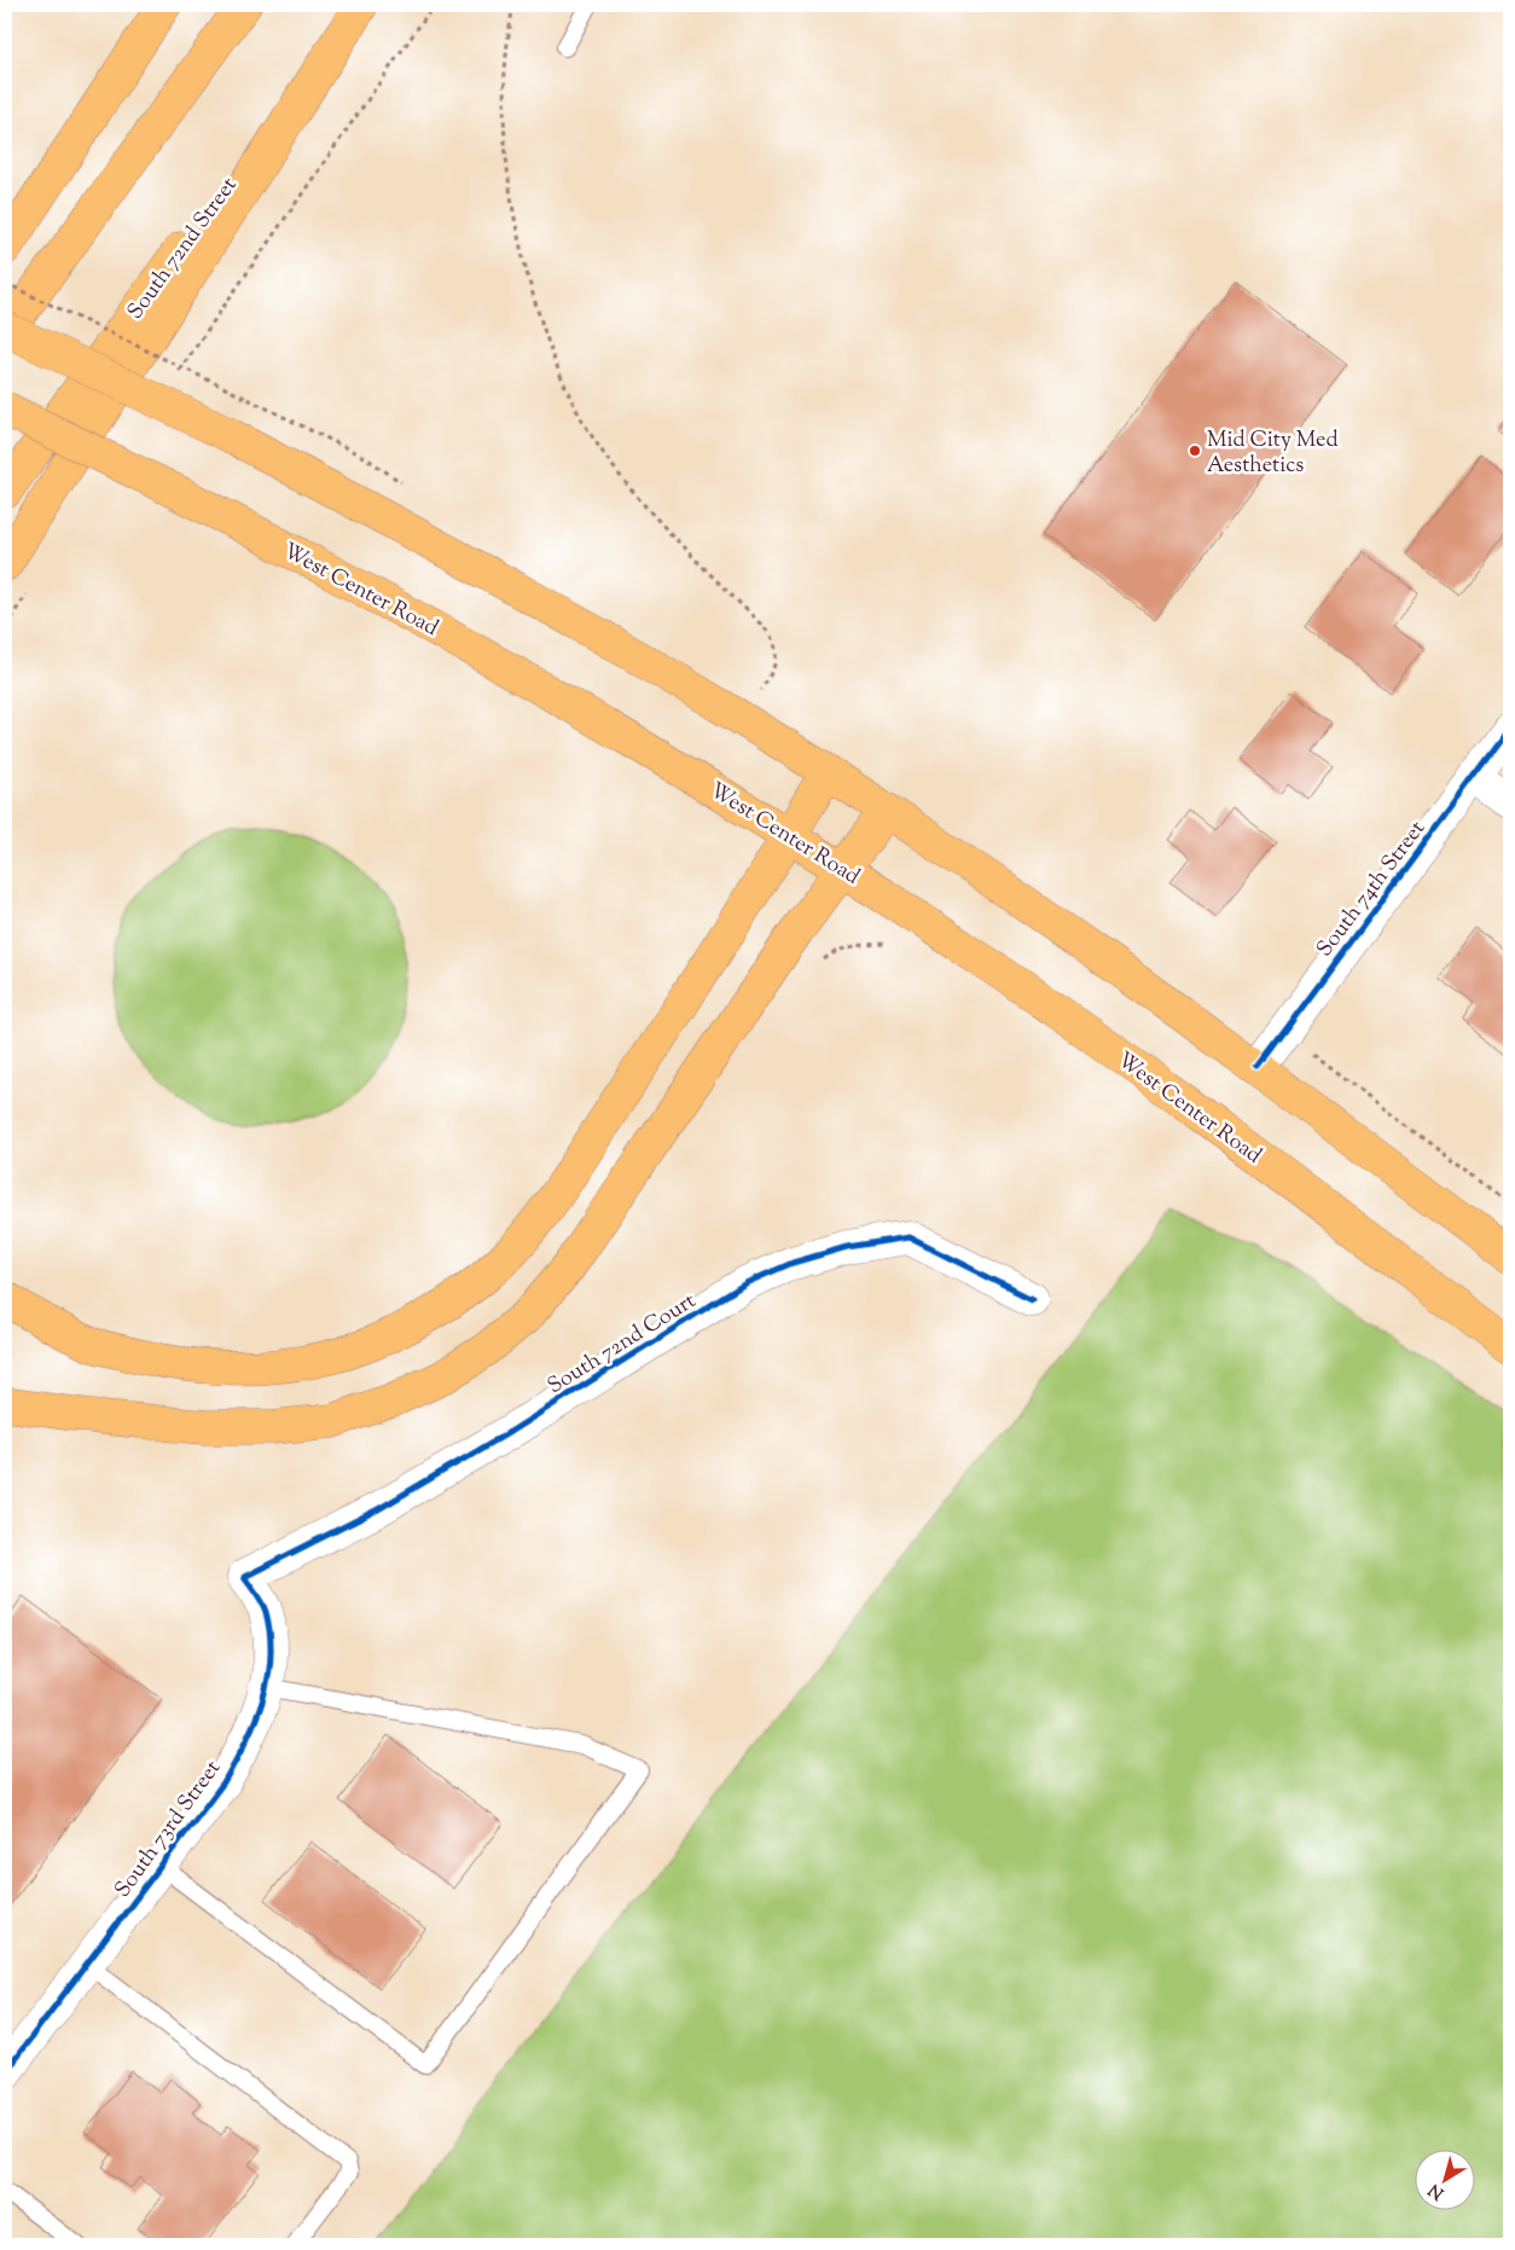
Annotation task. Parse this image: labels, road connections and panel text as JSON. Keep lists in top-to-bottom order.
{
  "streets": {
    "main road": ["South 72nd Street", "West Center Road"],
    "street": ["South 74th Street", "South 72nd Court", "South 73rd Street"]
  },
  "crossings": [
    ["South 72nd Court", "South 73rd Street"]
  ],
  "places": ["Mid City Med Aesthetics"],
  "north": "bottom left"
}
